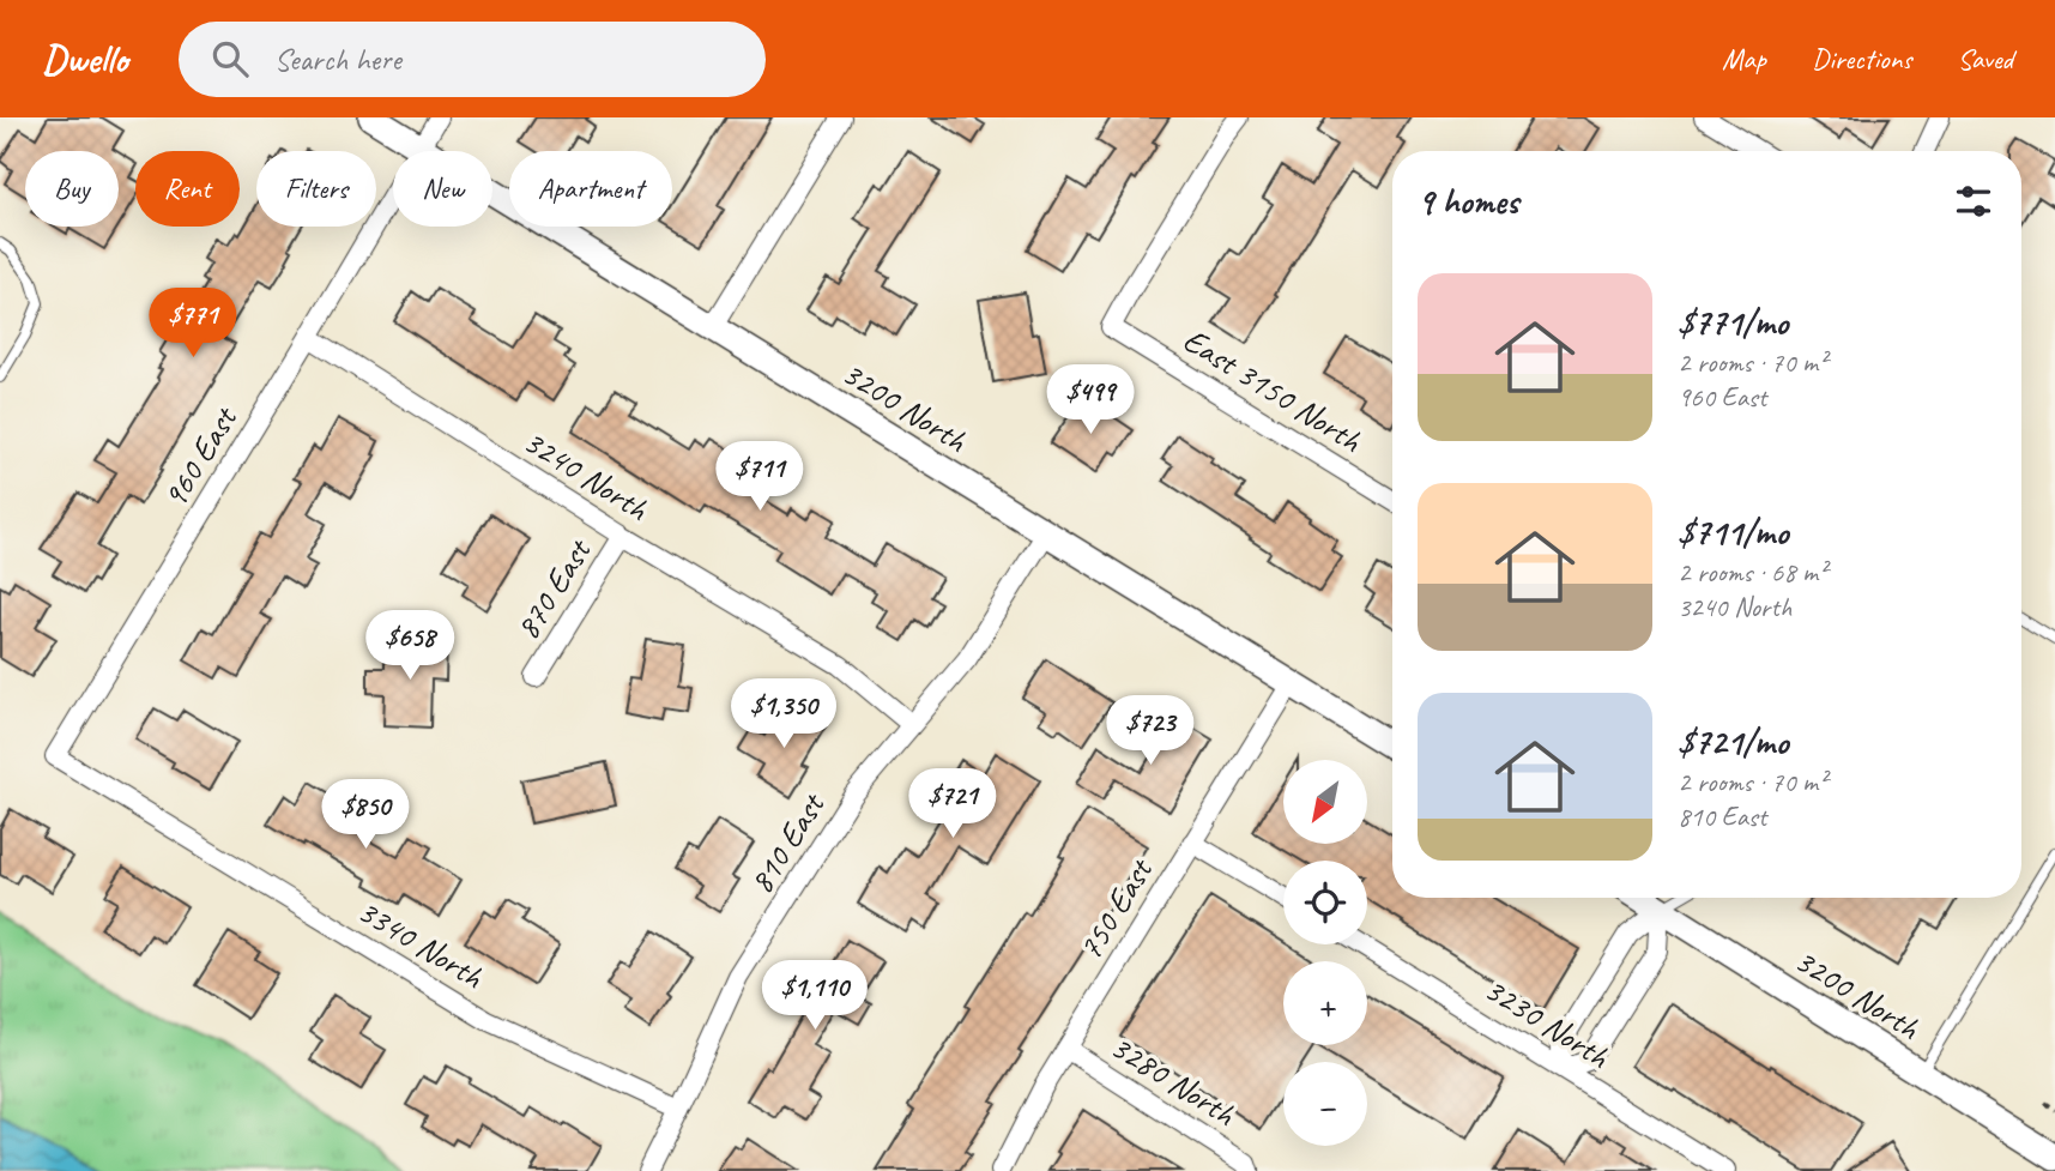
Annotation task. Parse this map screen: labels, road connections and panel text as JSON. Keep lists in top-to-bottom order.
{
  "streets": {
    "street": [
      "East 3150 North",
      "3200 North",
      "960 East",
      "3240 North",
      "870 East",
      "810 East",
      "750 East",
      "3340 North",
      "3230 North",
      "3280 North"
    ]
  },
  "crossings": [
    ["3200 North", "960 East"],
    ["3200 North", "810 East"],
    ["3200 North", "750 East"],
    ["960 East", "3240 North"],
    ["960 East", "3340 North"],
    ["3240 North", "870 East"],
    ["3240 North", "810 East"],
    ["810 East", "3340 North"],
    ["750 East", "3280 North"]
  ],
  "north": "bottom left",
  "page": {
    "header": "Dwello",
    "search": "Search here",
    "nav": ["Map", "Directions", "Saved"],
    "chip": [
      "Buy",
      "Rent",
      "Filters",
      "New",
      "Apartment"
    ],
    "heading": "9 homes",
    "list": [
      {
        "name": "$771/mo",
        "note": "2 rooms · 70 m² · 960 East"
      },
      {
        "name": "$711/mo",
        "note": "2 rooms · 68 m² · 3240 North"
      },
      {
        "name": "$721/mo",
        "note": "2 rooms · 70 m² · 810 East"
      }
    ],
    "price": [
      "$771",
      "$499",
      "$711",
      "$658",
      "$1,350",
      "$723",
      "$721",
      "$850",
      "$1,110"
    ],
    "map_buttons": ["+", "−"]
  }
}
